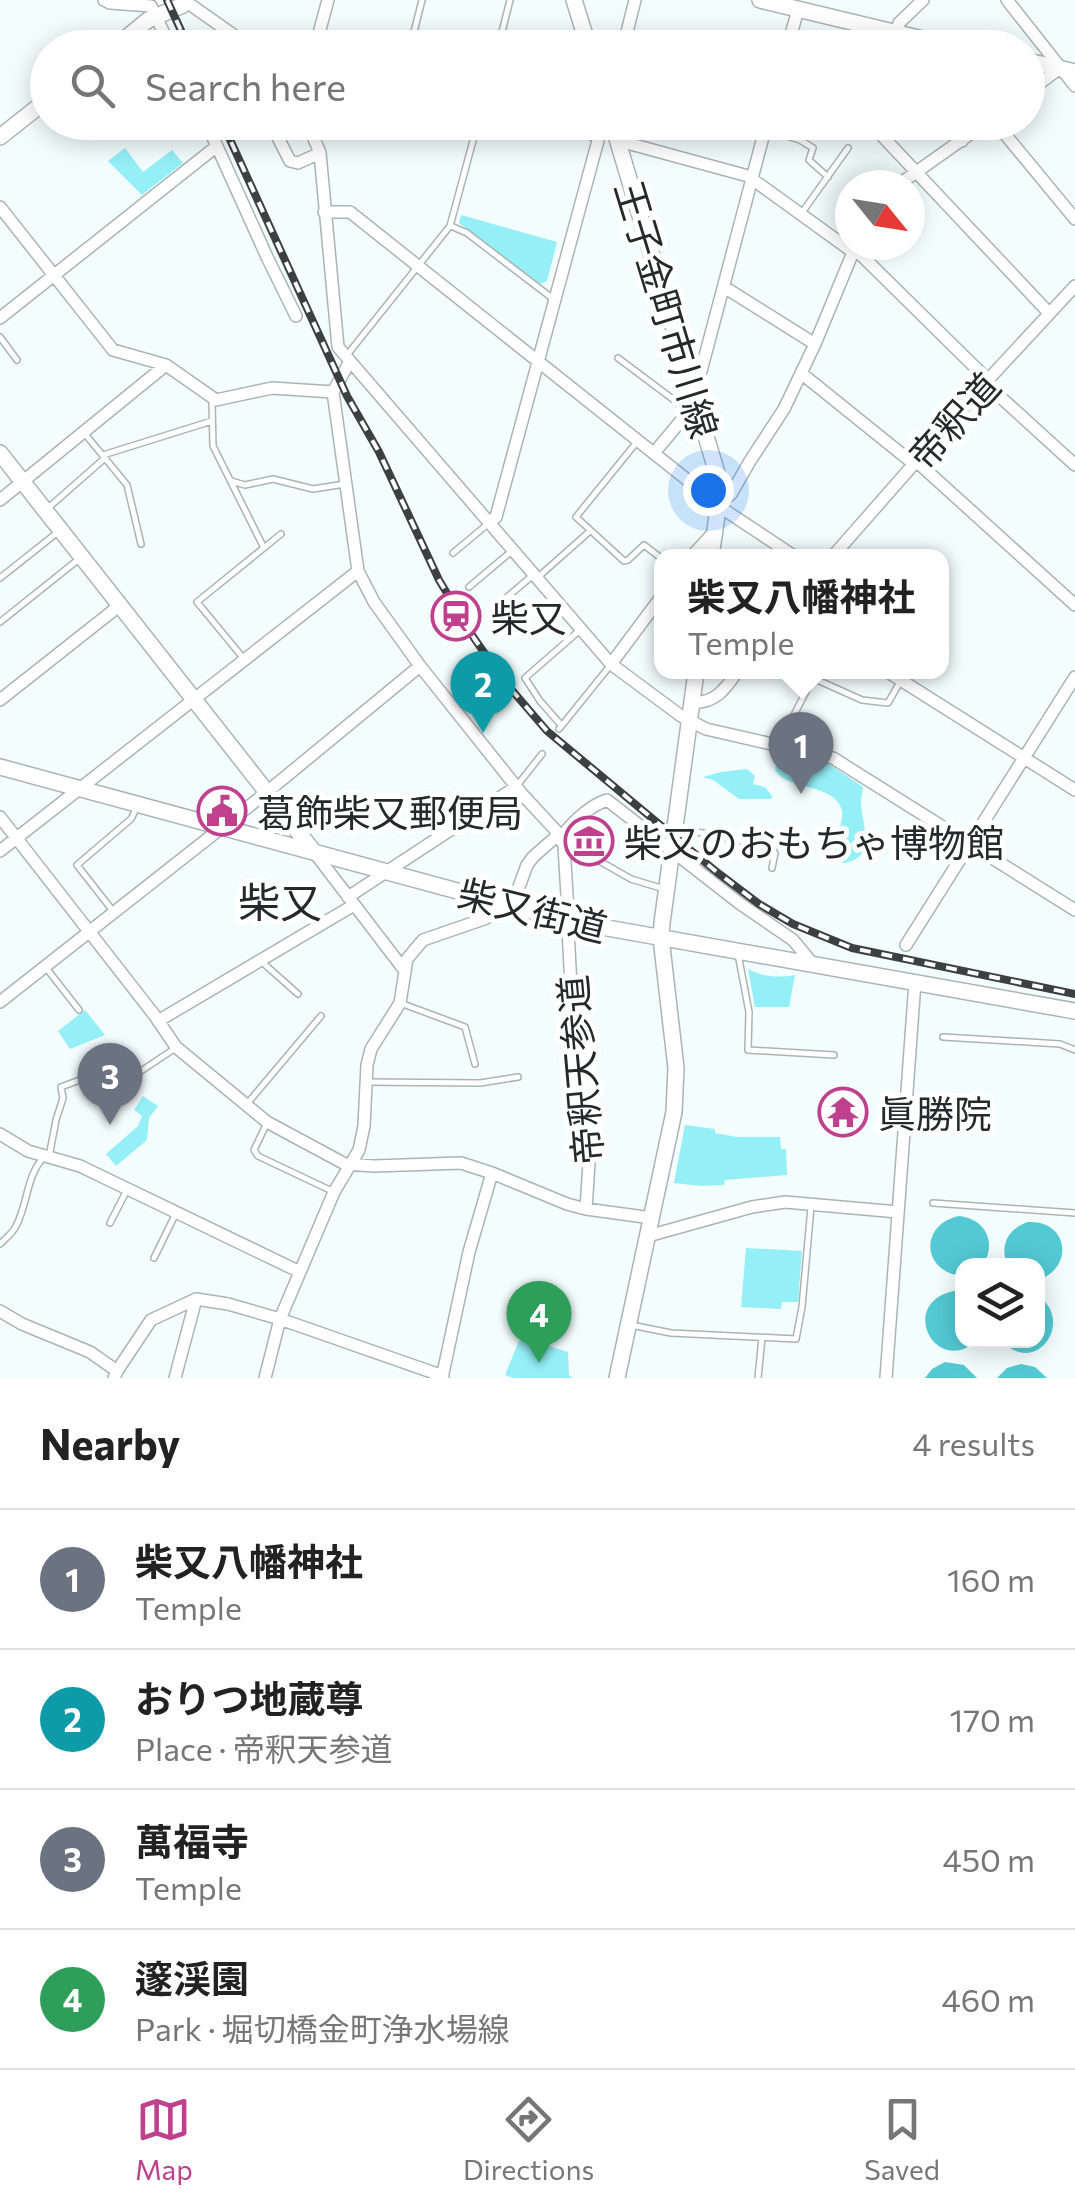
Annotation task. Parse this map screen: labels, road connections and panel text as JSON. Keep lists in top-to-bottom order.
{
  "streets": {
    "main road": ["王子金町市川線", "柴又街道"],
    "street": ["帝釈道", "帝釈天参道"]
  },
  "districts": ["柴又"],
  "places": {
    "station": ["柴又"],
    "public building": ["葛飾柴又郵便局"],
    "museum": ["柴又のおもちゃ博物館"],
    "temple": ["眞勝院"]
  },
  "north": "bottom right",
  "page": {
    "search": "Search here",
    "popup": ["柴又八幡神社", "Temple"],
    "pins": [
      "2",
      "1",
      "3",
      "4"
    ],
    "heading": ["Nearby", "4 results"],
    "list": [
      {
        "mark": "1",
        "name": "柴又八幡神社",
        "note": "Temple",
        "value": "160 m"
      },
      {
        "mark": "2",
        "name": "おりつ地蔵尊",
        "note": "Place · 帝釈天参道",
        "value": "170 m"
      },
      {
        "mark": "3",
        "name": "萬福寺",
        "note": "Temple",
        "value": "450 m"
      },
      {
        "mark": "4",
        "name": "邃渓園",
        "note": "Park · 堀切橋金町浄水場線",
        "value": "460 m"
      }
    ],
    "nav": ["Map", "Directions", "Saved"]
  }
}
